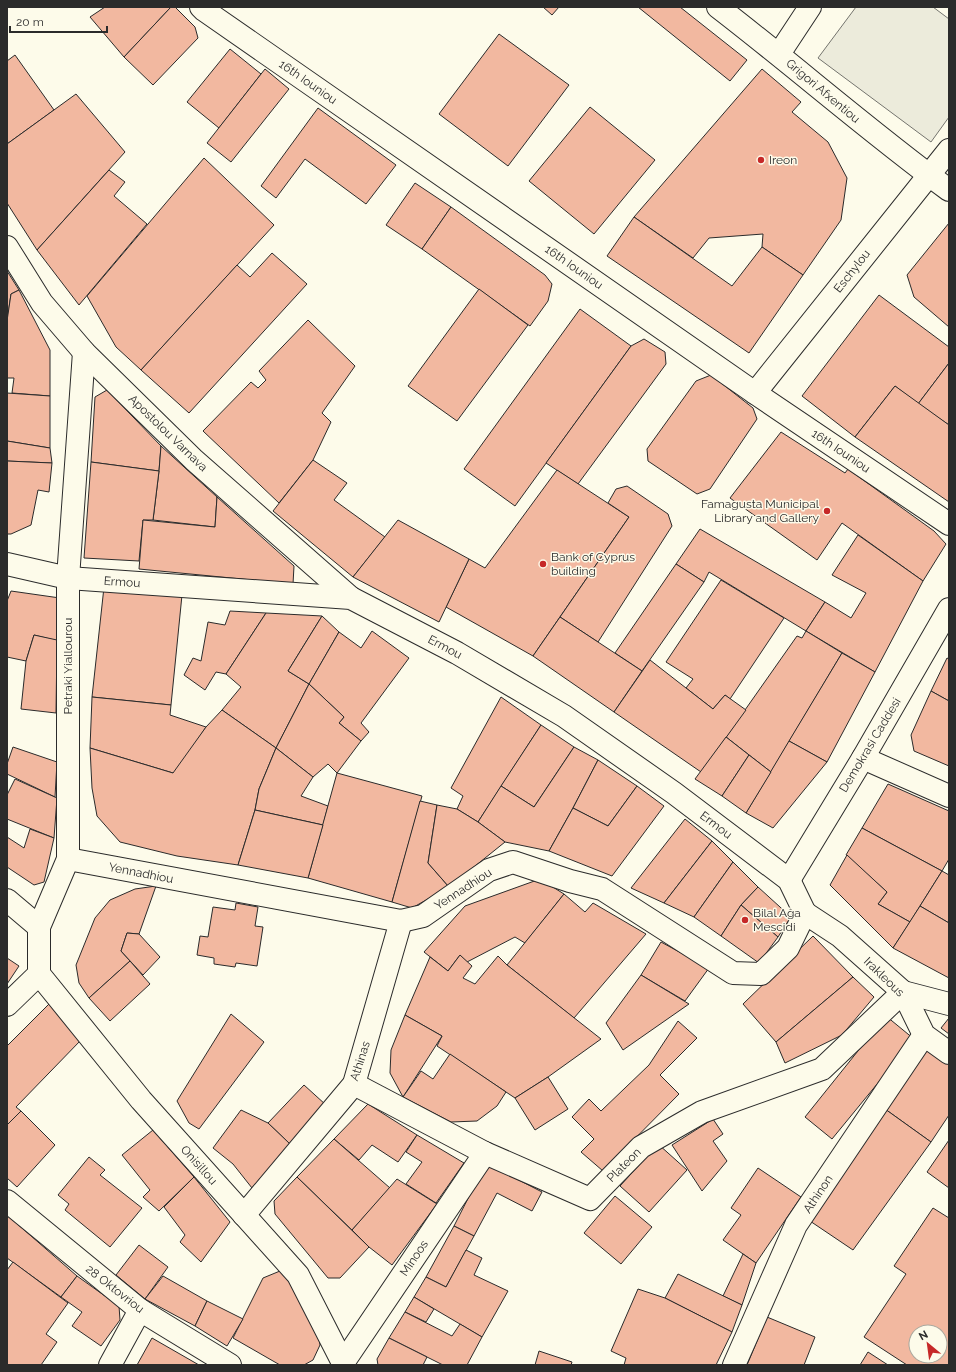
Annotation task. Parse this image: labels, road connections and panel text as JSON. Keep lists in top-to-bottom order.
{
  "streets": {
    "street": [
      "16th Iouniou",
      "Grigori Afxentiou",
      "Eschylou",
      "Apostolou Varnava",
      "Ermou",
      "Petraki Yiallourou",
      "Demokrasi Caddesi",
      "Yennadhiou",
      "Irakleous",
      "Athinas",
      "Onisillou",
      "Plateon",
      "Athinon",
      "Minoos",
      "28 Oktovriou"
    ]
  },
  "crossings": [
    ["16th Iouniou", "Eschylou"],
    ["Grigori Afxentiou", "Eschylou"],
    ["Apostolou Varnava", "Ermou"],
    ["Apostolou Varnava", "Petraki Yiallourou"],
    ["Ermou", "Petraki Yiallourou"],
    ["Ermou", "Demokrasi Caddesi"],
    ["Ermou", "Yennadhiou"],
    ["Ermou", "Irakleous"],
    ["Petraki Yiallourou", "Yennadhiou"],
    ["Petraki Yiallourou", "Onisillou"],
    ["Yennadhiou", "Irakleous"],
    ["Yennadhiou", "Athinas"],
    ["Irakleous", "Plateon"],
    ["Irakleous", "Athinon"],
    ["Athinas", "Onisillou"],
    ["Athinas", "Plateon"],
    ["Onisillou", "Minoos"],
    ["Plateon", "Minoos"]
  ],
  "places": [
    "Ireon",
    "Famagusta Municipal Library and Gallery",
    "Bank of Cyprus building",
    "Bilal Ağa Mescidi"
  ],
  "scale_bar": "20 m",
  "north": "top left"
}
